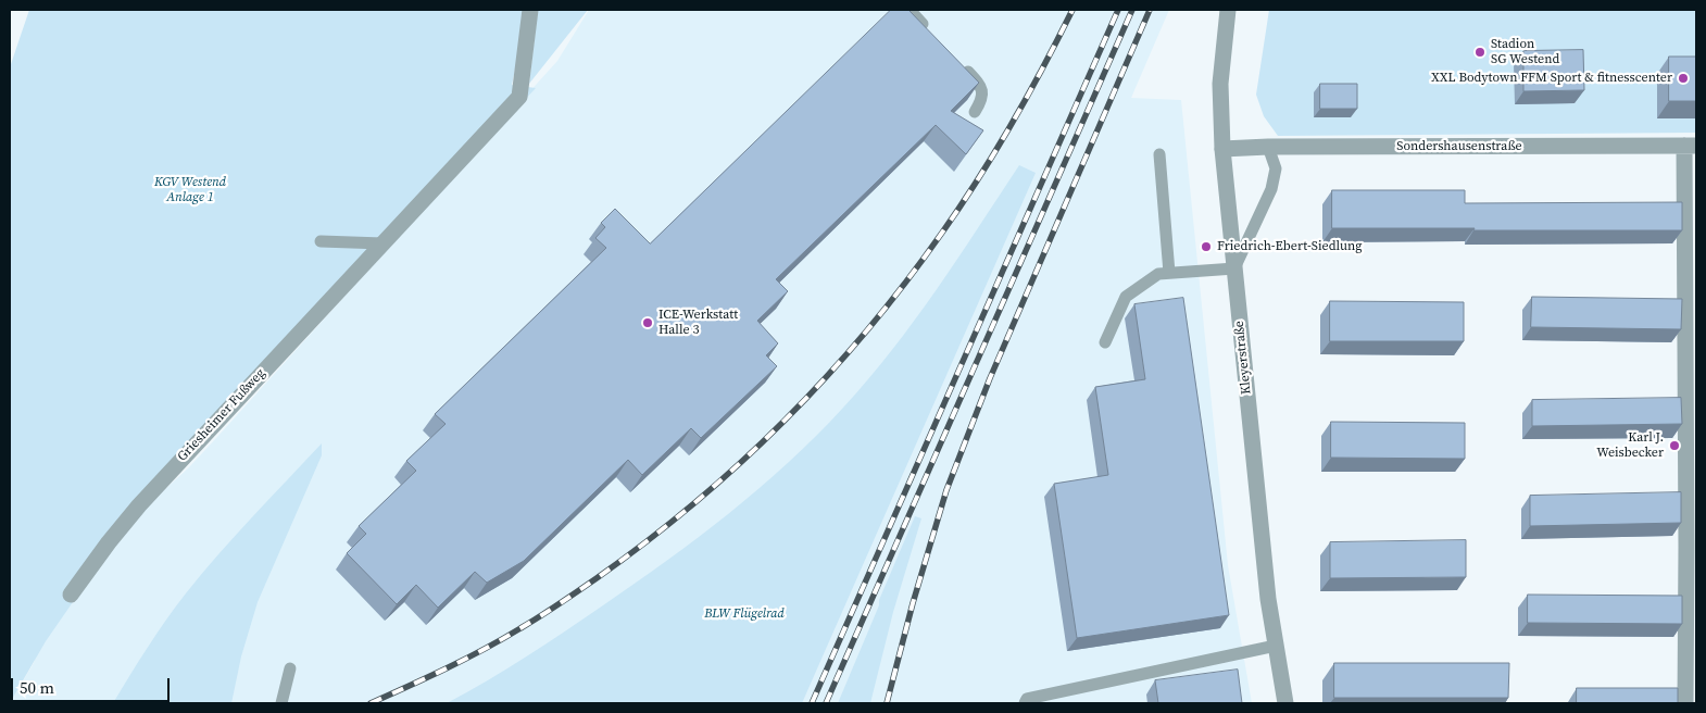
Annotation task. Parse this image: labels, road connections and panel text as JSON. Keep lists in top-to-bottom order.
{
  "streets": {
    "street": ["Sondershausenstraße", "Kleyerstraße", "Griesheimer Fußweg"]
  },
  "crossings": [
    ["Sondershausenstraße", "Kleyerstraße"]
  ],
  "parks": ["KGV Westend Anlage 1", "BLW Flügelrad"],
  "places": [
    "Stadion SG Westend",
    "XXL Bodytown FFM Sport & fitnesscenter",
    "Friedrich-Ebert-Siedlung",
    "ICE-Werkstatt Halle 3",
    "Karl J. Weisbecker"
  ],
  "scale_bar": "50 m"
}
